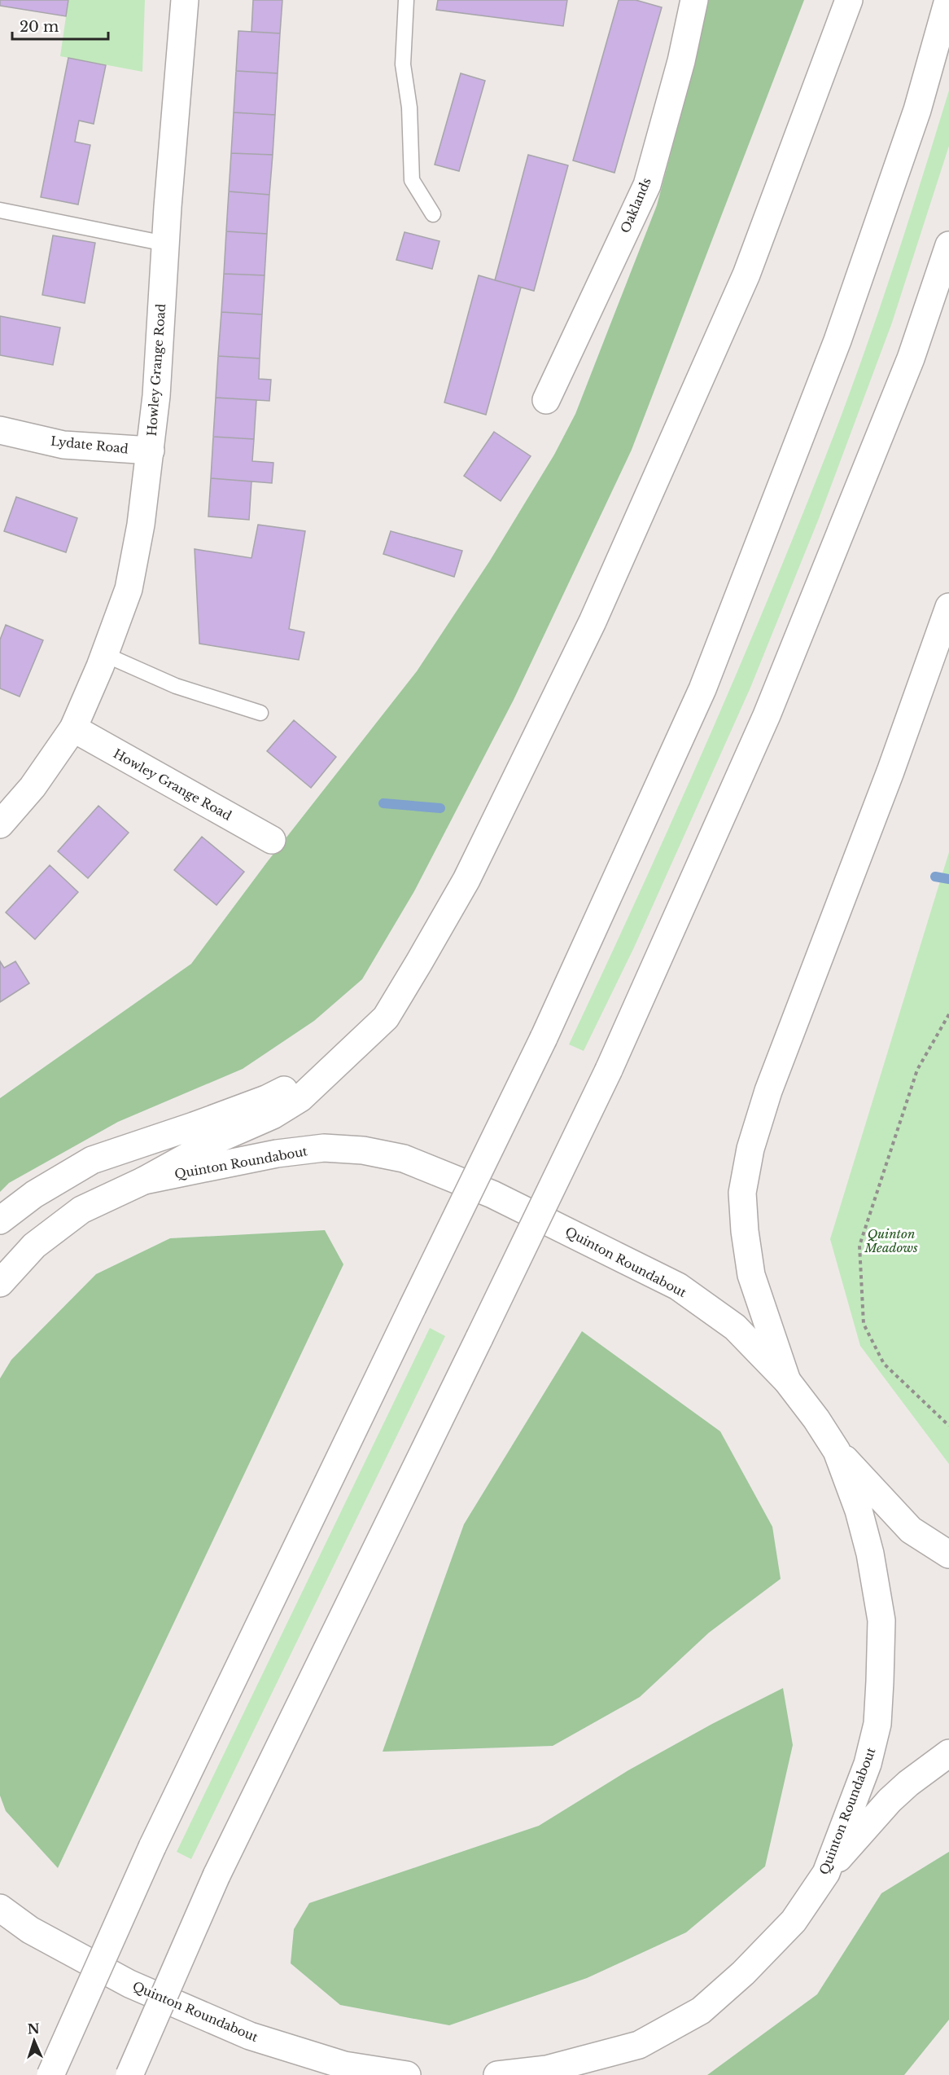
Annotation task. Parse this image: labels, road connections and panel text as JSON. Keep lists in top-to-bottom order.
{
  "streets": {
    "main road": [
      "Oaklands",
      "Howley Grange Road",
      "Lydate Road",
      "Quinton Roundabout"
    ]
  },
  "crossings": [
    ["Howley Grange Road", "Lydate Road"]
  ],
  "parks": ["Quinton Meadows"],
  "scale_bar": "20 m",
  "north": "top"
}
